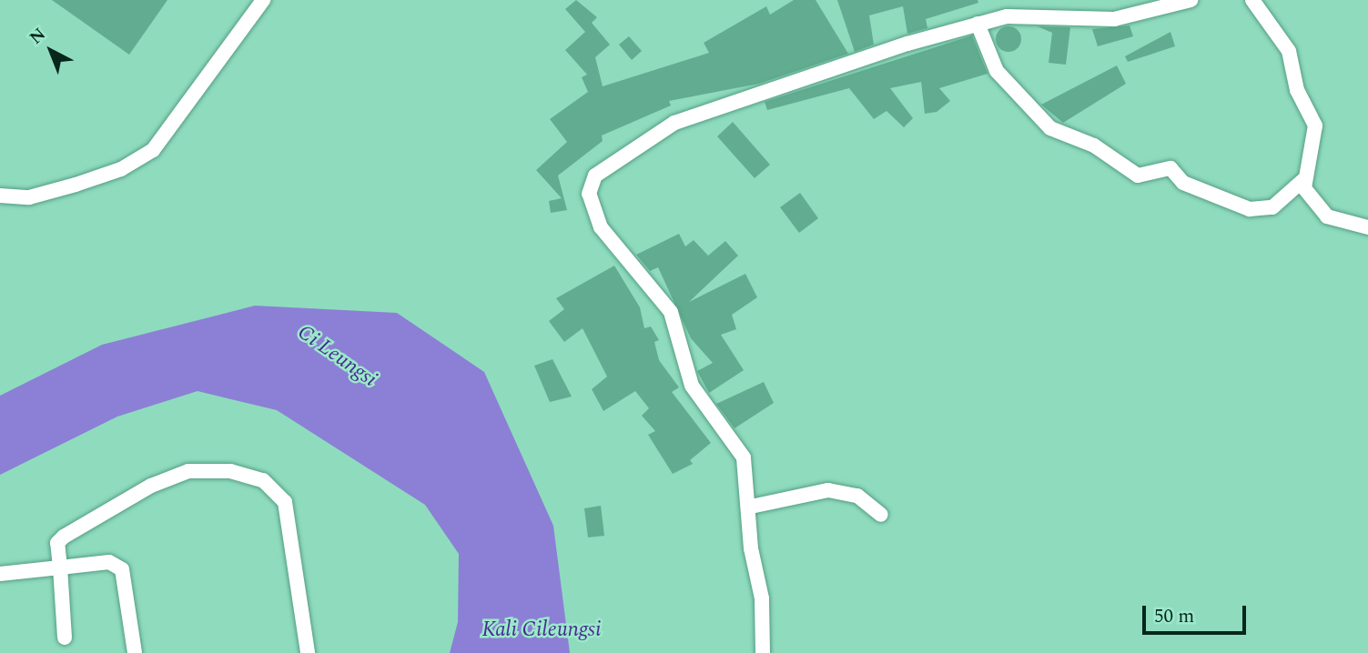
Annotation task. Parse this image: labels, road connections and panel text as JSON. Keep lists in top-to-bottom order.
{
  "water": ["Ci Leungsi", "Kali Cileungsi"],
  "scale_bar": "50 m",
  "north": "top left"
}
